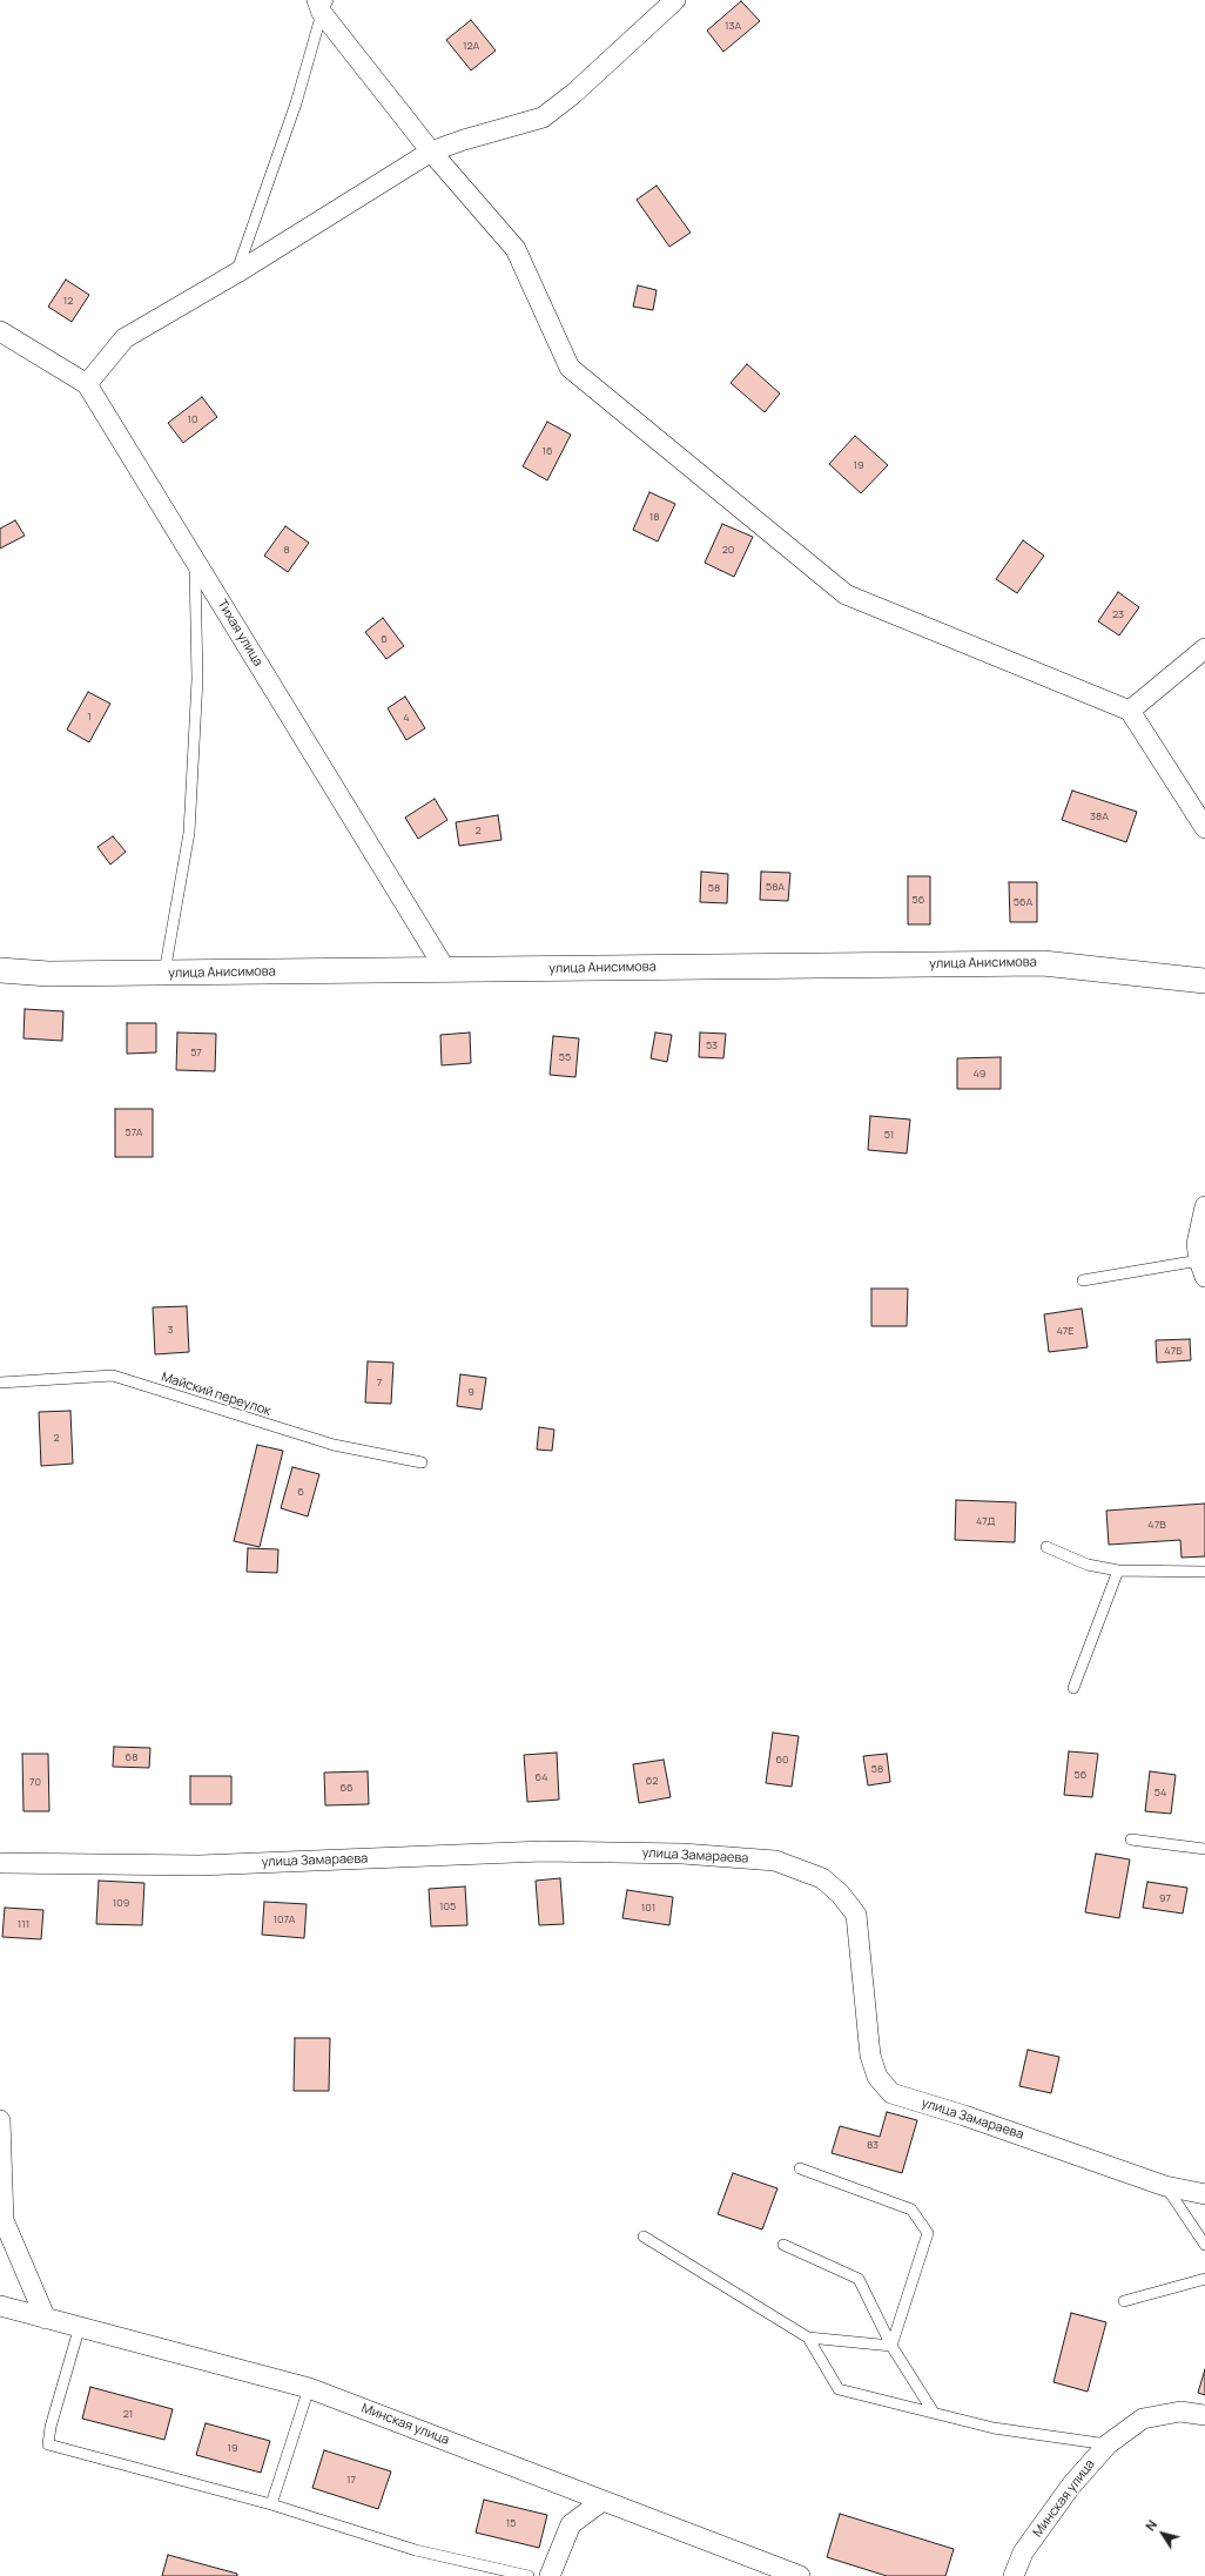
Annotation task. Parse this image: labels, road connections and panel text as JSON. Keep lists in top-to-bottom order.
{
  "streets": {
    "street": [
      "Тихая улица",
      "улица Анисимова",
      "улица Замараева",
      "Минская улица"
    ],
    "lane": ["Майский переулок"]
  },
  "crossings": [
    ["Тихая улица", "улица Анисимова"]
  ],
  "house_numbers": [
    "13А",
    "12А",
    "12",
    "10",
    "16",
    "19",
    "18",
    "8",
    "20",
    "23",
    "6",
    "1",
    "4",
    "38А",
    "2",
    "58А",
    "58",
    "56",
    "56А",
    "53",
    "57",
    "55",
    "49",
    "57А",
    "51",
    "3",
    "47Е",
    "47Б",
    "7",
    "9",
    "2",
    "6",
    "47Д",
    "47В",
    "68",
    "60",
    "58",
    "56",
    "64",
    "62",
    "70",
    "66",
    "54",
    "97",
    "109",
    "105",
    "101",
    "107А",
    "111",
    "83",
    "21",
    "19",
    "17",
    "15"
  ],
  "north": "top left"
}
